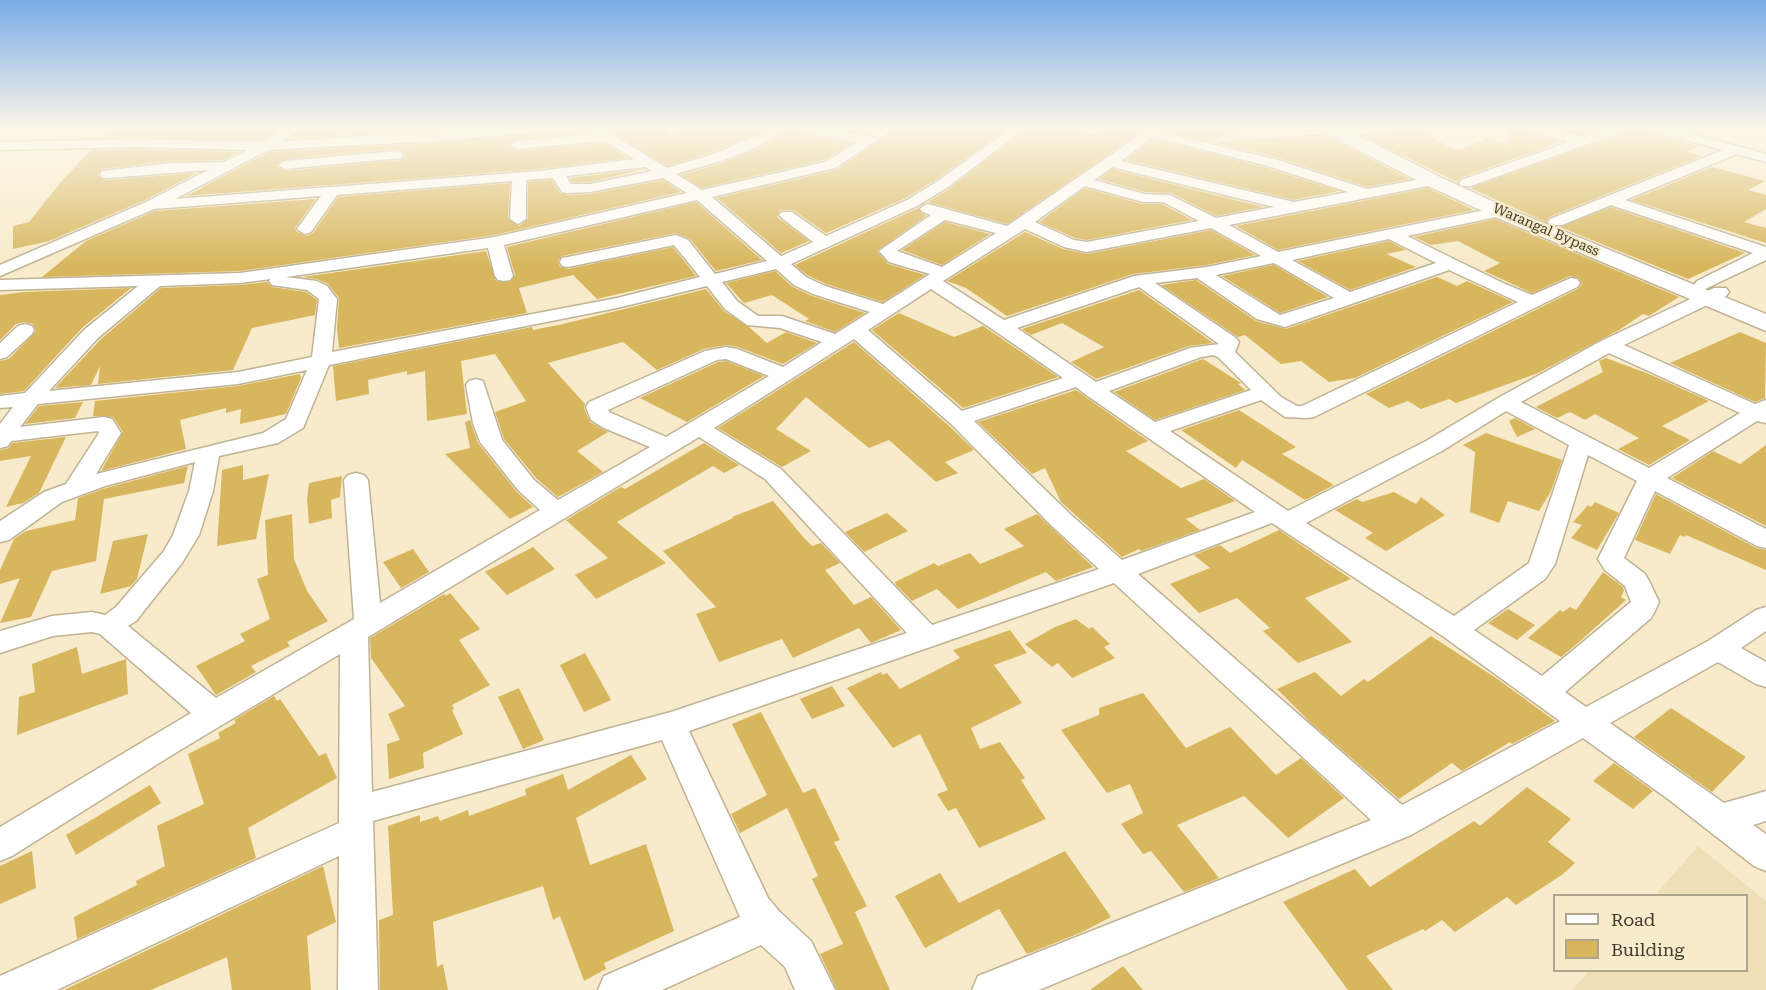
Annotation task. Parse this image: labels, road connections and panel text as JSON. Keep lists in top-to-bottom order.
{
  "streets": {
    "main road": ["Warangal Bypass"]
  },
  "legend": ["Road", "Building"]
}
